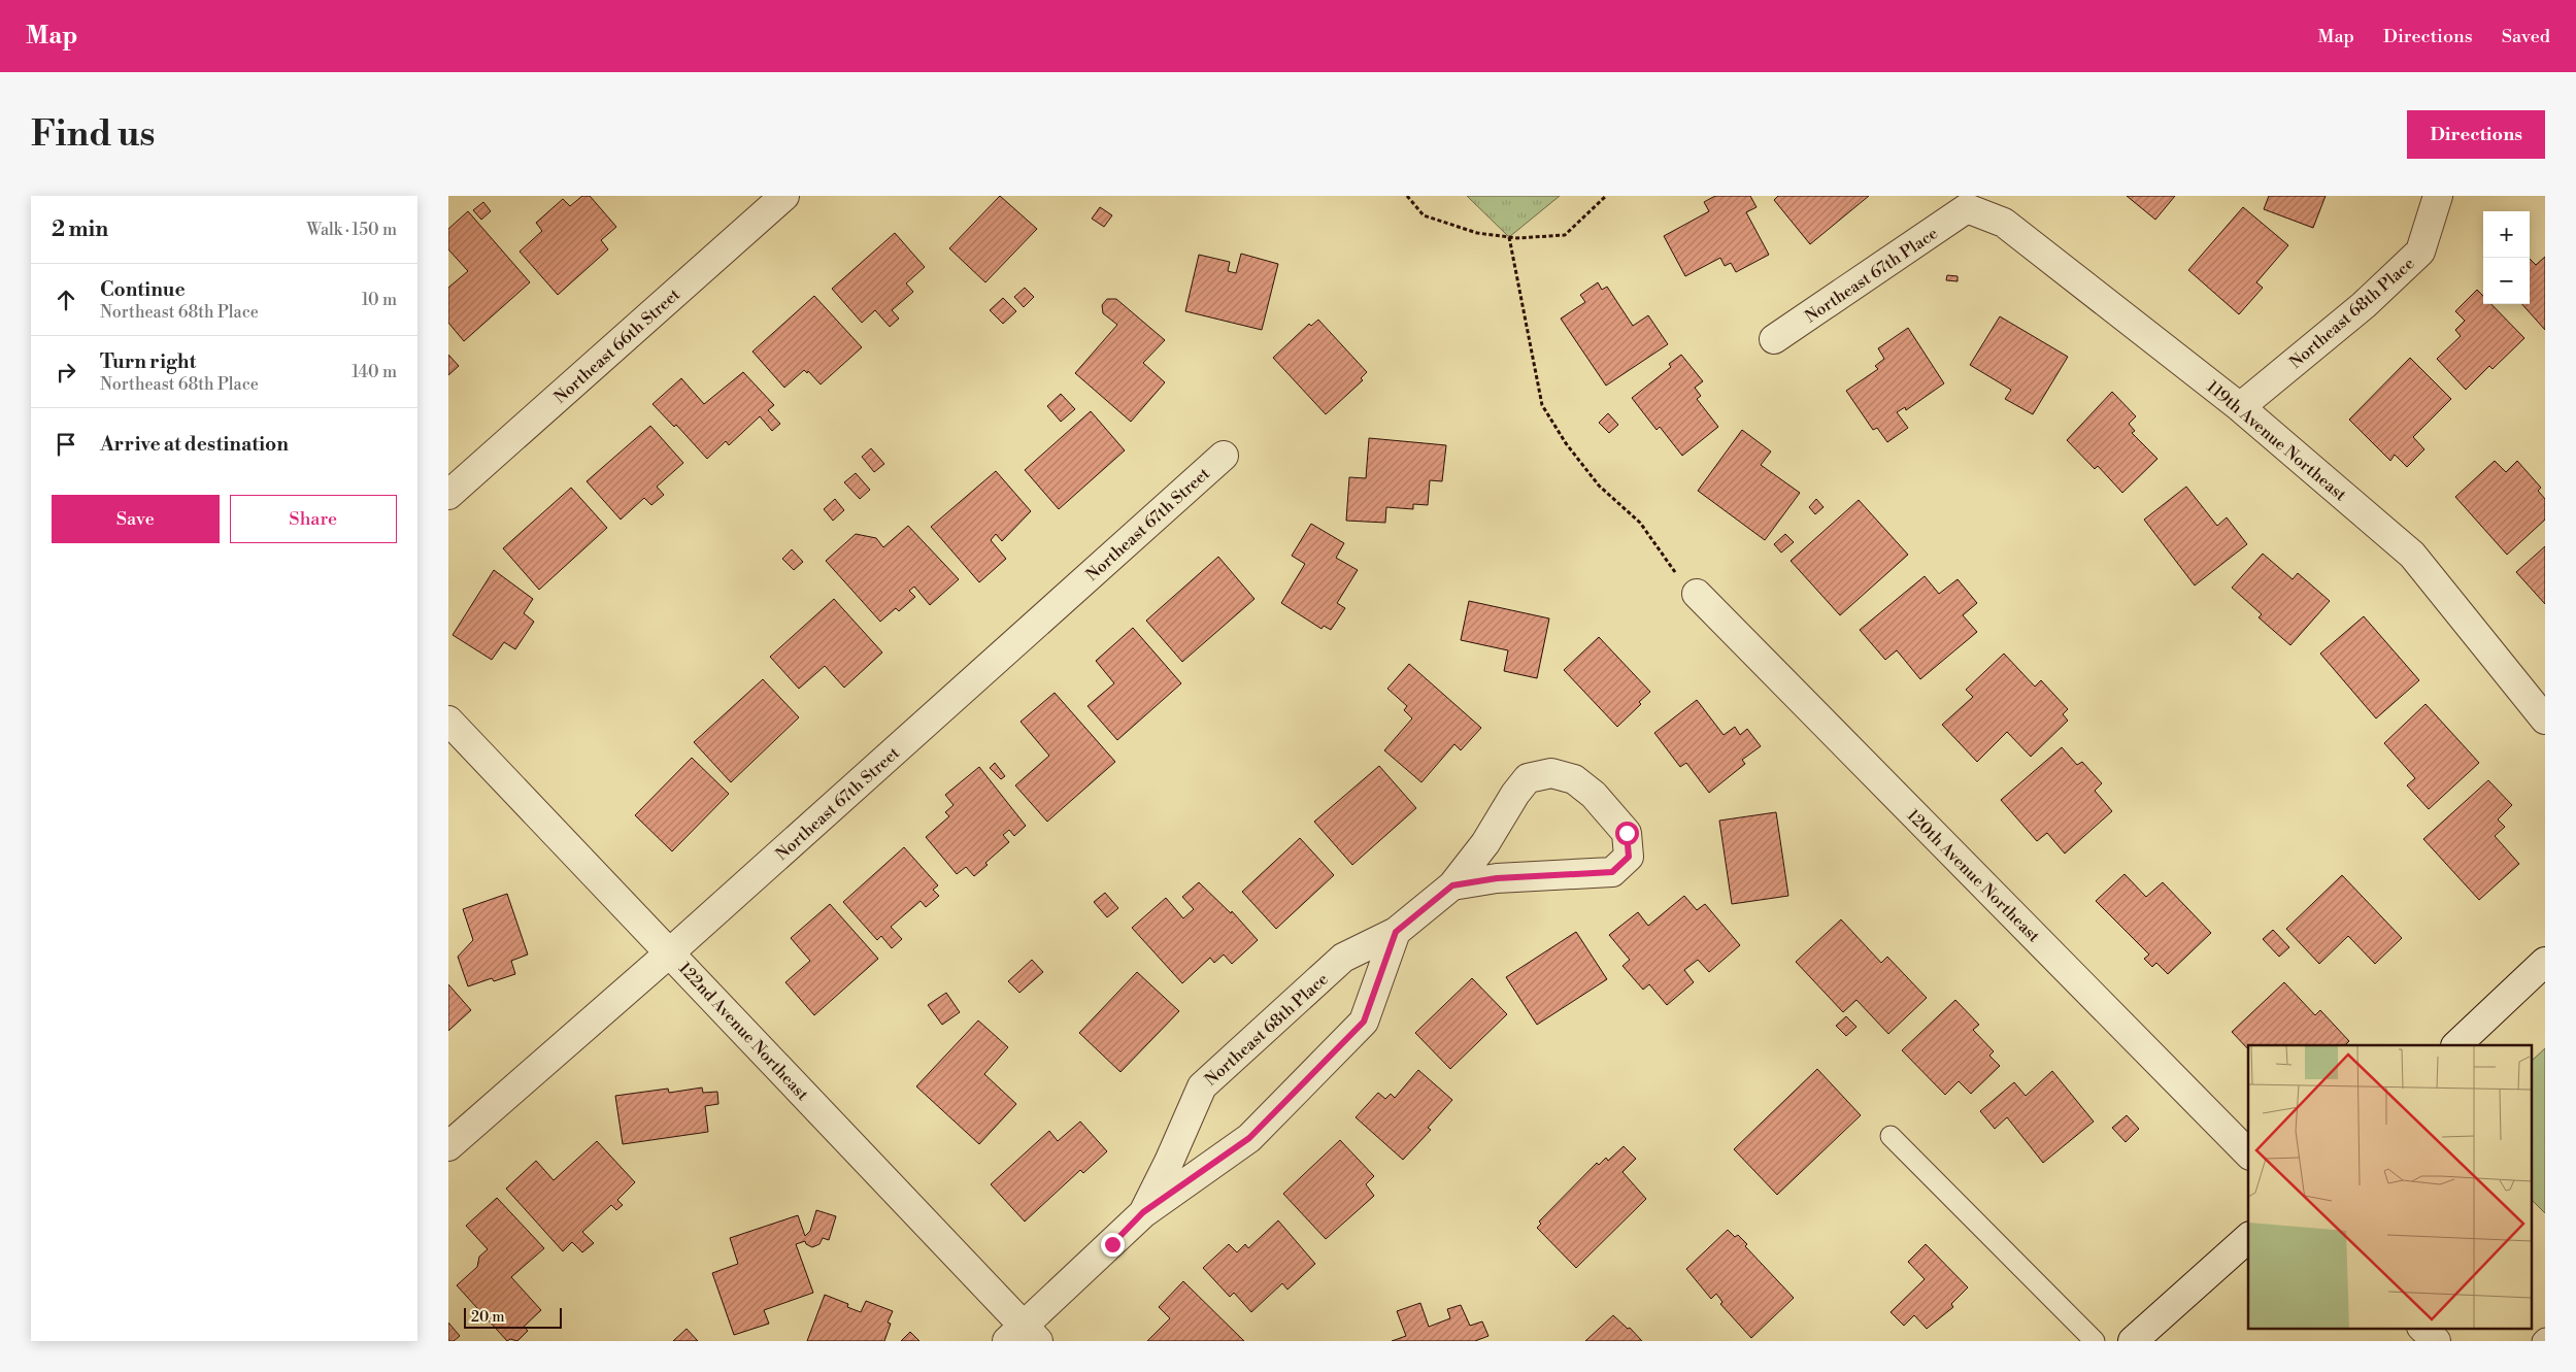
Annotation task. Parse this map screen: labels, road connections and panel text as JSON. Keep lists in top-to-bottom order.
{
  "streets": {
    "street": [
      "Northeast 67th Place",
      "Northeast 68th Place",
      "Northeast 66th Street",
      "119th Avenue Northeast",
      "Northeast 67th Street",
      "120th Avenue Northeast",
      "122nd Avenue Northeast"
    ]
  },
  "crossings": [
    ["Northeast 67th Place", "119th Avenue Northeast"],
    ["Northeast 68th Place", "119th Avenue Northeast"],
    ["Northeast 68th Place", "122nd Avenue Northeast"],
    ["Northeast 67th Street", "122nd Avenue Northeast"]
  ],
  "scale_bar": "20 m",
  "page": {
    "header": "Map",
    "nav": ["Map", "Directions", "Saved"],
    "buttons": [
      "Directions",
      ["Save", "Share"]
    ],
    "title": "Find us",
    "heading": ["2 min", "Walk · 150 m"],
    "map_buttons": ["+", "−"],
    "list": [
      ["Continue", "Northeast 68th Place", "10 m"],
      ["Turn right", "Northeast 68th Place", "140 m"],
      "Arrive at destination"
    ],
    "scale": "20 m"
  }
}
